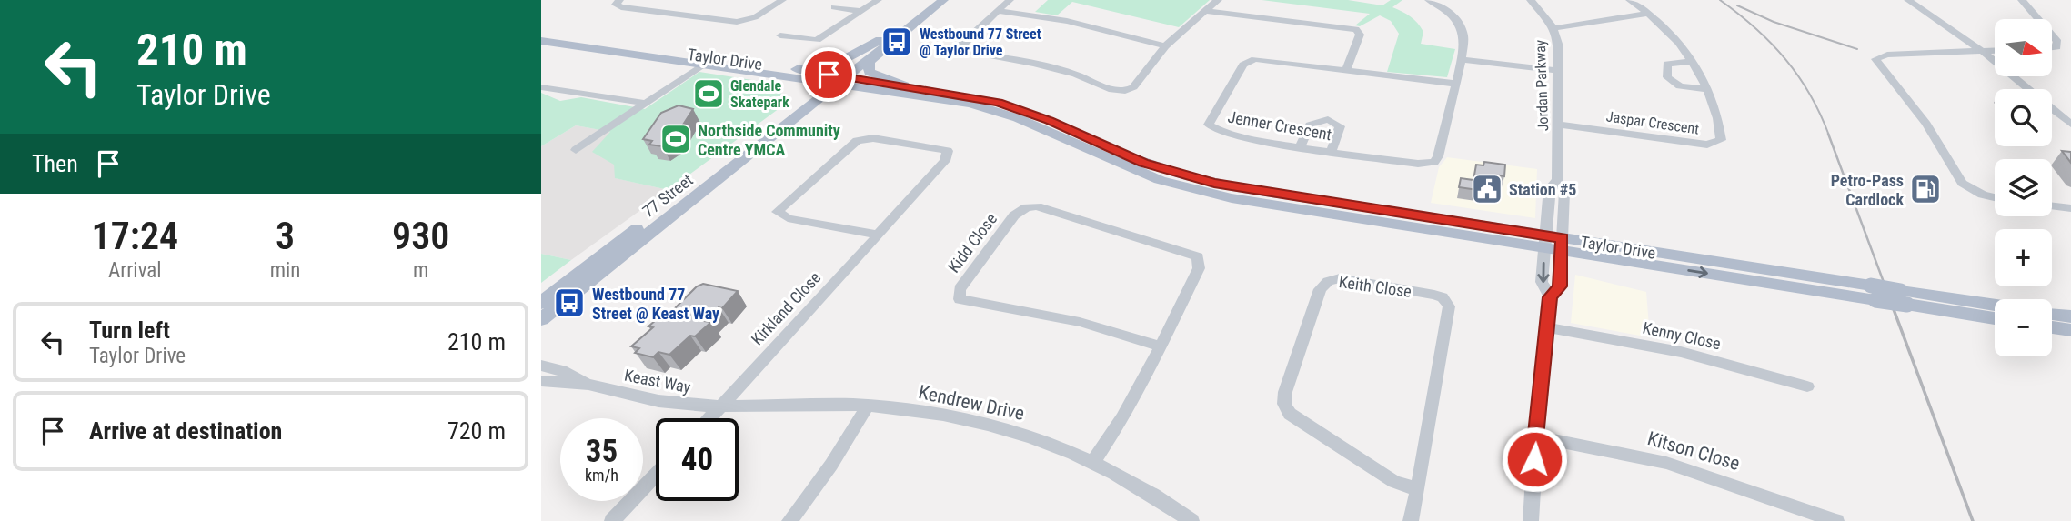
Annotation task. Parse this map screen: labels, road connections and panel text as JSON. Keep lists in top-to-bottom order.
{
  "streets": {
    "main road": ["Taylor Drive", "77 Street"],
    "street": [
      "Jordan Parkway",
      "Jaspar Crescent",
      "Jenner Crescent",
      "Kidd Close",
      "Keith Close",
      "Kirkland Close",
      "Kenny Close",
      "Keast Way",
      "Kendrew Drive",
      "Kitson Close"
    ]
  },
  "crossings": [
    ["Taylor Drive", "Jordan Parkway"],
    ["Taylor Drive", "77 Street"],
    ["Jordan Parkway", "Jaspar Crescent"],
    ["Kidd Close", "Kendrew Drive"],
    ["Kirkland Close", "Keast Way"],
    ["Kirkland Close", "Kendrew Drive"],
    ["Keast Way", "Kendrew Drive"]
  ],
  "places": {
    "bus stop": ["Westbound 77 Street @ Taylor Drive", "Westbound 77 Street @ Keast Way"],
    "sports": ["Glendale Skatepark", "Northside Community Centre YMCA"],
    "public building": ["Station #5"],
    "fuel station": ["Petro-Pass Cardlock"]
  },
  "north": "right",
  "page": {
    "turn": ["210 m", "Taylor Drive"],
    "map_buttons": ["+", "−"],
    "then": "Then",
    "eta": [
      "17:24",
      "Arrival",
      "3",
      "min",
      "930",
      "m"
    ],
    "list": [
      {
        "name": "Turn left",
        "note": "Taylor Drive",
        "value": "210 m"
      },
      {
        "name": "Arrive at destination",
        "value": "720 m"
      }
    ],
    "speed": "35 km/h",
    "limit": "40"
  }
}
